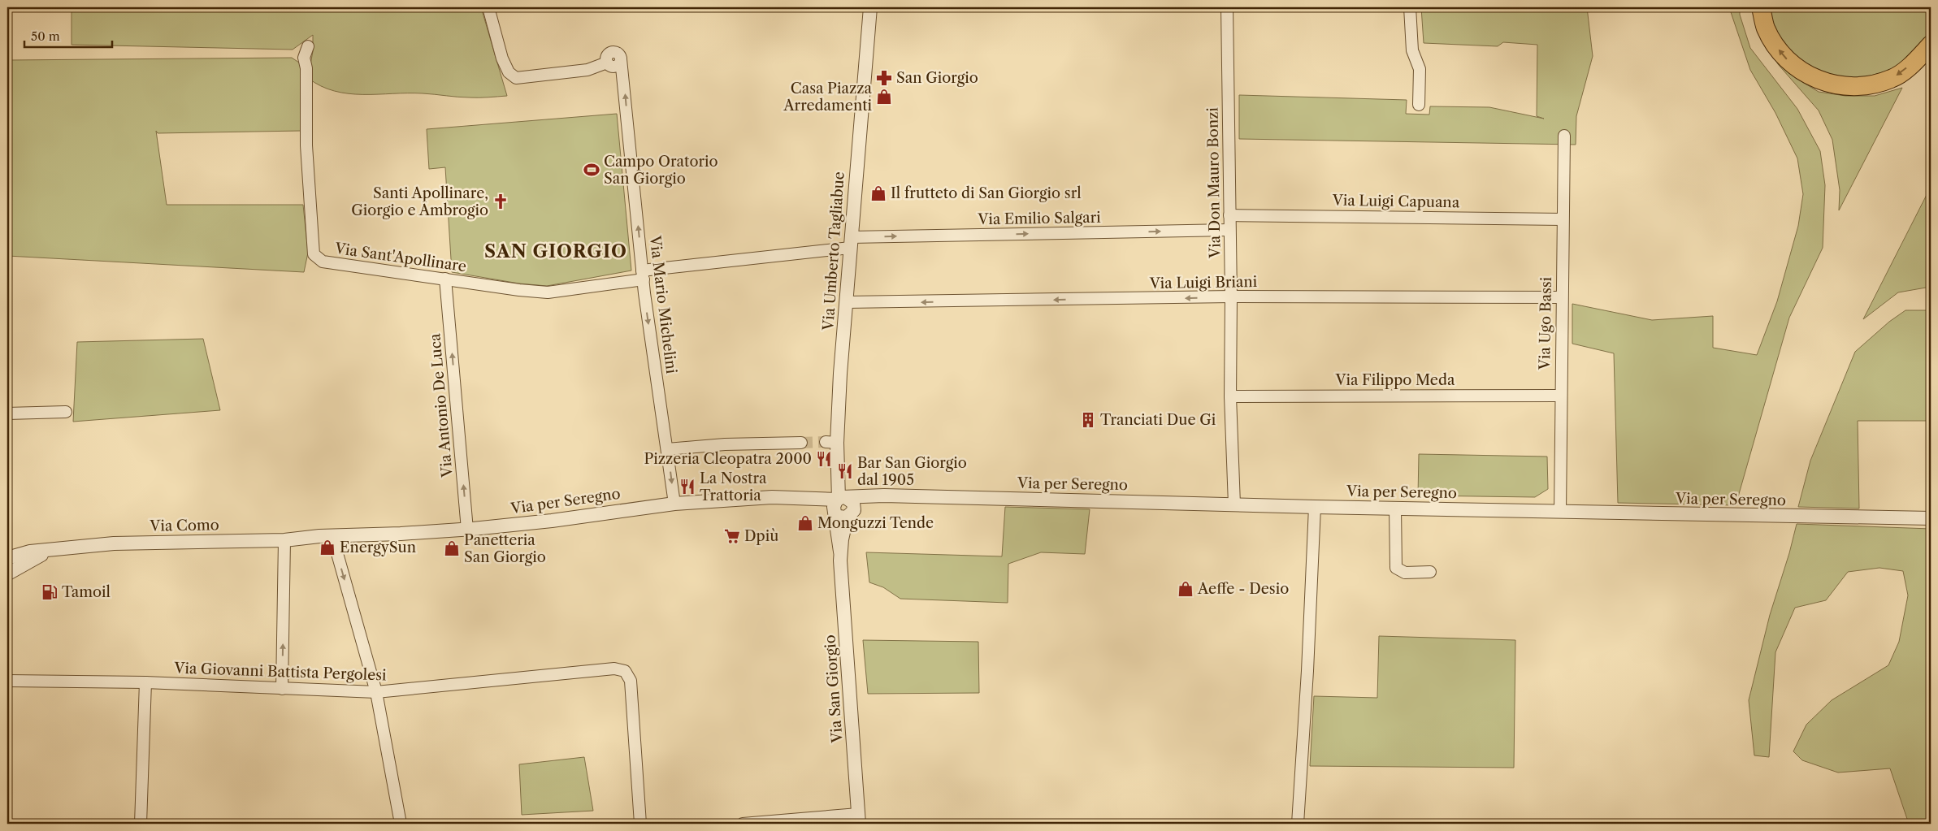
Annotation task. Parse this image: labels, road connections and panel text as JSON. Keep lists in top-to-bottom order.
{
  "streets": {
    "street": [
      "Via Don Mauro Bonzi",
      "Via Luigi Capuana",
      "Via Emilio Salgari",
      "Via Umberto Tagliabue",
      "Via Sant'Apollinare",
      "Via Luigi Briani",
      "Via Mario Michelini",
      "Via Ugo Bassi",
      "Via Filippo Meda",
      "Via Antonio De Luca",
      "Via per Seregno",
      "Via Como",
      "Via Giovanni Battista Pergolesi",
      "Via San Giorgio"
    ]
  },
  "crossings": [
    ["Via Don Mauro Bonzi", "Via Luigi Capuana"],
    ["Via Don Mauro Bonzi", "Via Emilio Salgari"],
    ["Via Don Mauro Bonzi", "Via Luigi Briani"],
    ["Via Don Mauro Bonzi", "Via Filippo Meda"],
    ["Via Don Mauro Bonzi", "Via per Seregno"],
    ["Via Luigi Capuana", "Via Ugo Bassi"],
    ["Via Emilio Salgari", "Via Umberto Tagliabue"],
    ["Via Emilio Salgari", "Via Sant'Apollinare"],
    ["Via Emilio Salgari", "Via Mario Michelini"],
    ["Via Umberto Tagliabue", "Via Luigi Briani"],
    ["Via Umberto Tagliabue", "Via per Seregno"],
    ["Via Umberto Tagliabue", "Via San Giorgio"],
    ["Via Sant'Apollinare", "Via Mario Michelini"],
    ["Via Sant'Apollinare", "Via Antonio De Luca"],
    ["Via Luigi Briani", "Via Ugo Bassi"],
    ["Via Mario Michelini", "Via per Seregno"],
    ["Via Ugo Bassi", "Via Filippo Meda"],
    ["Via Ugo Bassi", "Via per Seregno"],
    ["Via Antonio De Luca", "Via per Seregno"],
    ["Via per Seregno", "Via Como"],
    ["Via per Seregno", "Via San Giorgio"]
  ],
  "one_way": ["Via Emilio Salgari", "Via Luigi Briani", "Via Antonio De Luca"],
  "districts": ["SAN GIORGIO"],
  "places": {
    "pharmacy": ["San Giorgio"],
    "shop": [
      "Casa Piazza Arredamenti",
      "Il frutteto di San Giorgio srl",
      "Monguzzi Tende",
      "EnergySun",
      "Panetteria San Giorgio",
      "Aeffe - Desio"
    ],
    "sports": ["Campo Oratorio San Giorgio"],
    "church": ["Santi Apollinare, Giorgio e Ambrogio"],
    "building": ["Tranciati Due Gi"],
    "restaurant": ["Pizzeria Cleopatra 2000", "Bar San Giorgio dal 1905", "La Nostra Trattoria"],
    "supermarket": ["Dpiù"],
    "fuel station": ["Tamoil"]
  },
  "scale_bar": "50 m"
}
